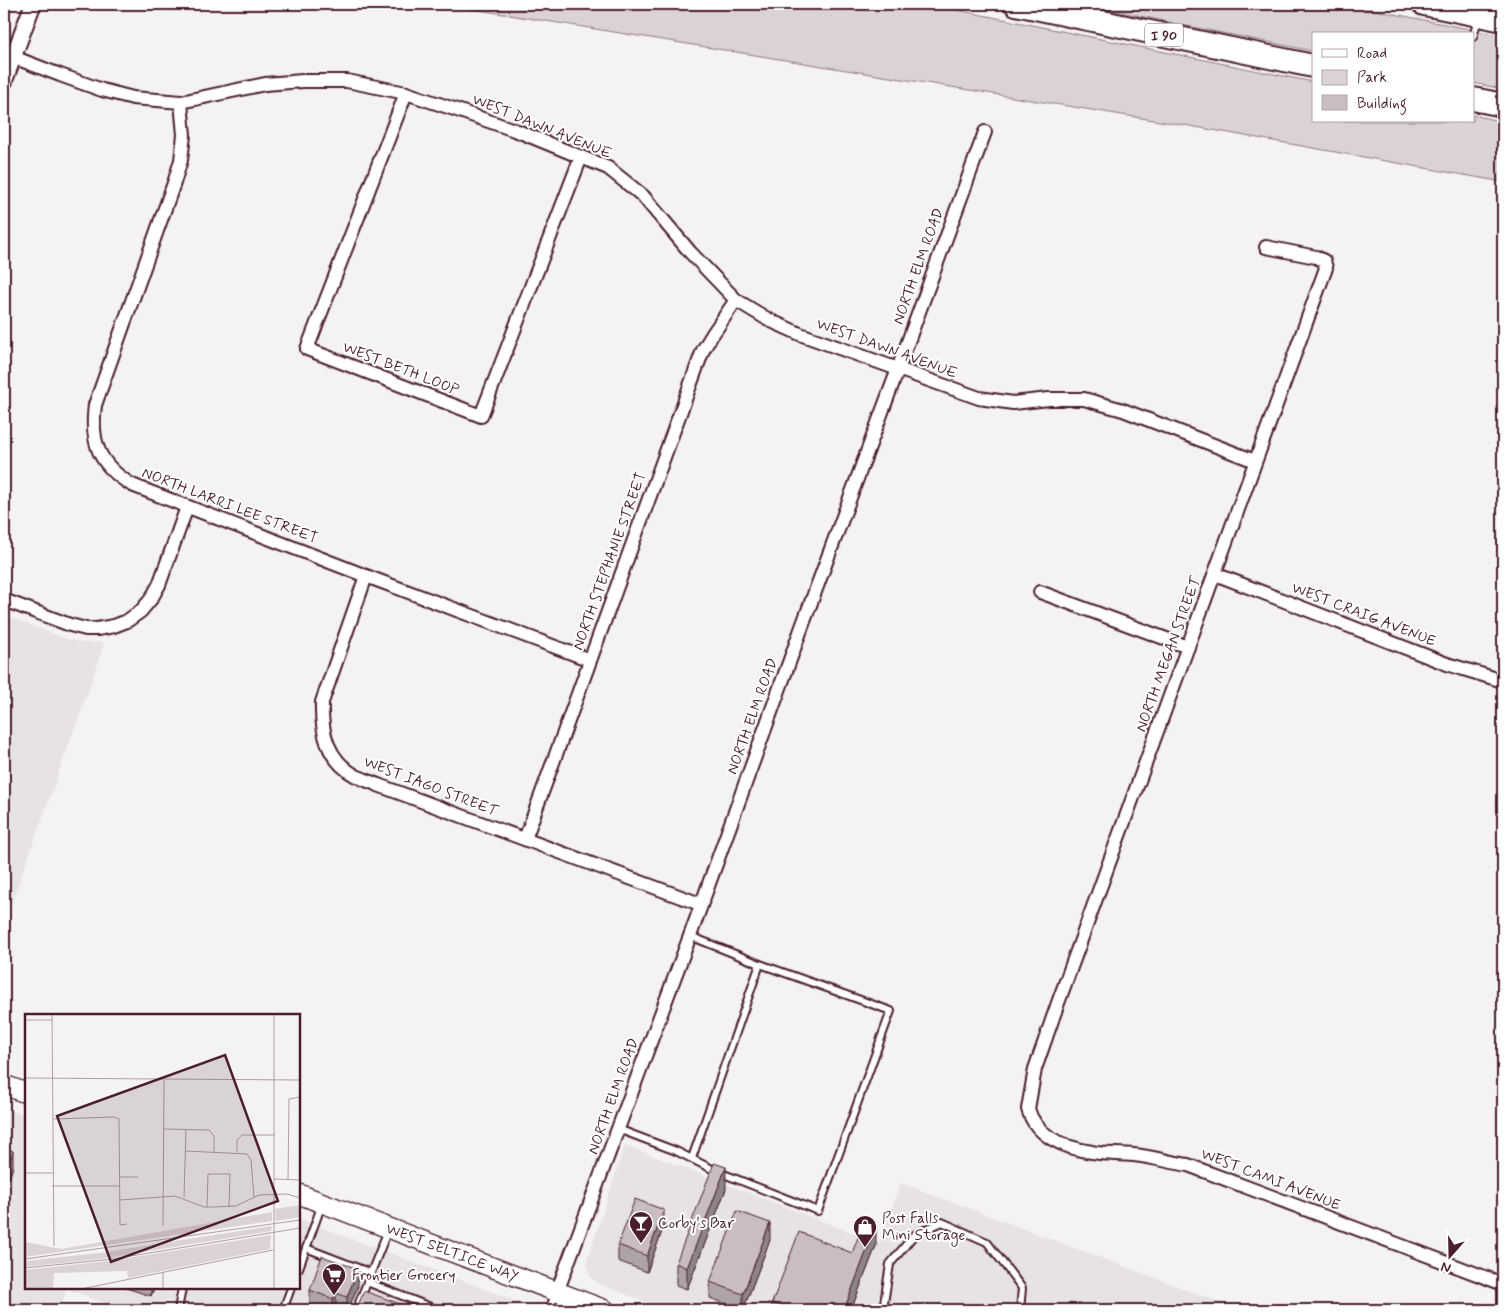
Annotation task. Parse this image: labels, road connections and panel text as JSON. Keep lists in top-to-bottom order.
{
  "streets": {
    "highway": ["I 90"],
    "main road": ["WEST SELTICE WAY"],
    "street": [
      "WEST DAWN AVENUE",
      "NORTH ELM ROAD",
      "WEST BETH LOOP",
      "NORTH LARRI LEE STREET",
      "NORTH STEPHANIE STREET",
      "WEST CRAIG AVENUE",
      "NORTH MEGAN STREET",
      "WEST IAGO STREET",
      "WEST CAMI AVENUE"
    ]
  },
  "crossings": [
    ["WEST DAWN AVENUE", "NORTH ELM ROAD"],
    ["WEST DAWN AVENUE", "WEST BETH LOOP"],
    ["WEST DAWN AVENUE", "NORTH LARRI LEE STREET"],
    ["WEST DAWN AVENUE", "NORTH STEPHANIE STREET"],
    ["WEST DAWN AVENUE", "NORTH MEGAN STREET"],
    ["NORTH ELM ROAD", "WEST IAGO STREET"],
    ["NORTH ELM ROAD", "WEST SELTICE WAY"],
    ["NORTH LARRI LEE STREET", "NORTH STEPHANIE STREET"],
    ["NORTH LARRI LEE STREET", "WEST IAGO STREET"],
    ["NORTH STEPHANIE STREET", "WEST IAGO STREET"],
    ["WEST CRAIG AVENUE", "NORTH MEGAN STREET"],
    ["NORTH MEGAN STREET", "WEST CAMI AVENUE"]
  ],
  "places": {
    "bar": ["Corby's Bar"],
    "shop": ["Post Falls Mini Storage"],
    "supermarket": ["Frontier Grocery"]
  },
  "legend": ["Road", "Park", "Building"],
  "north": "bottom"
}
